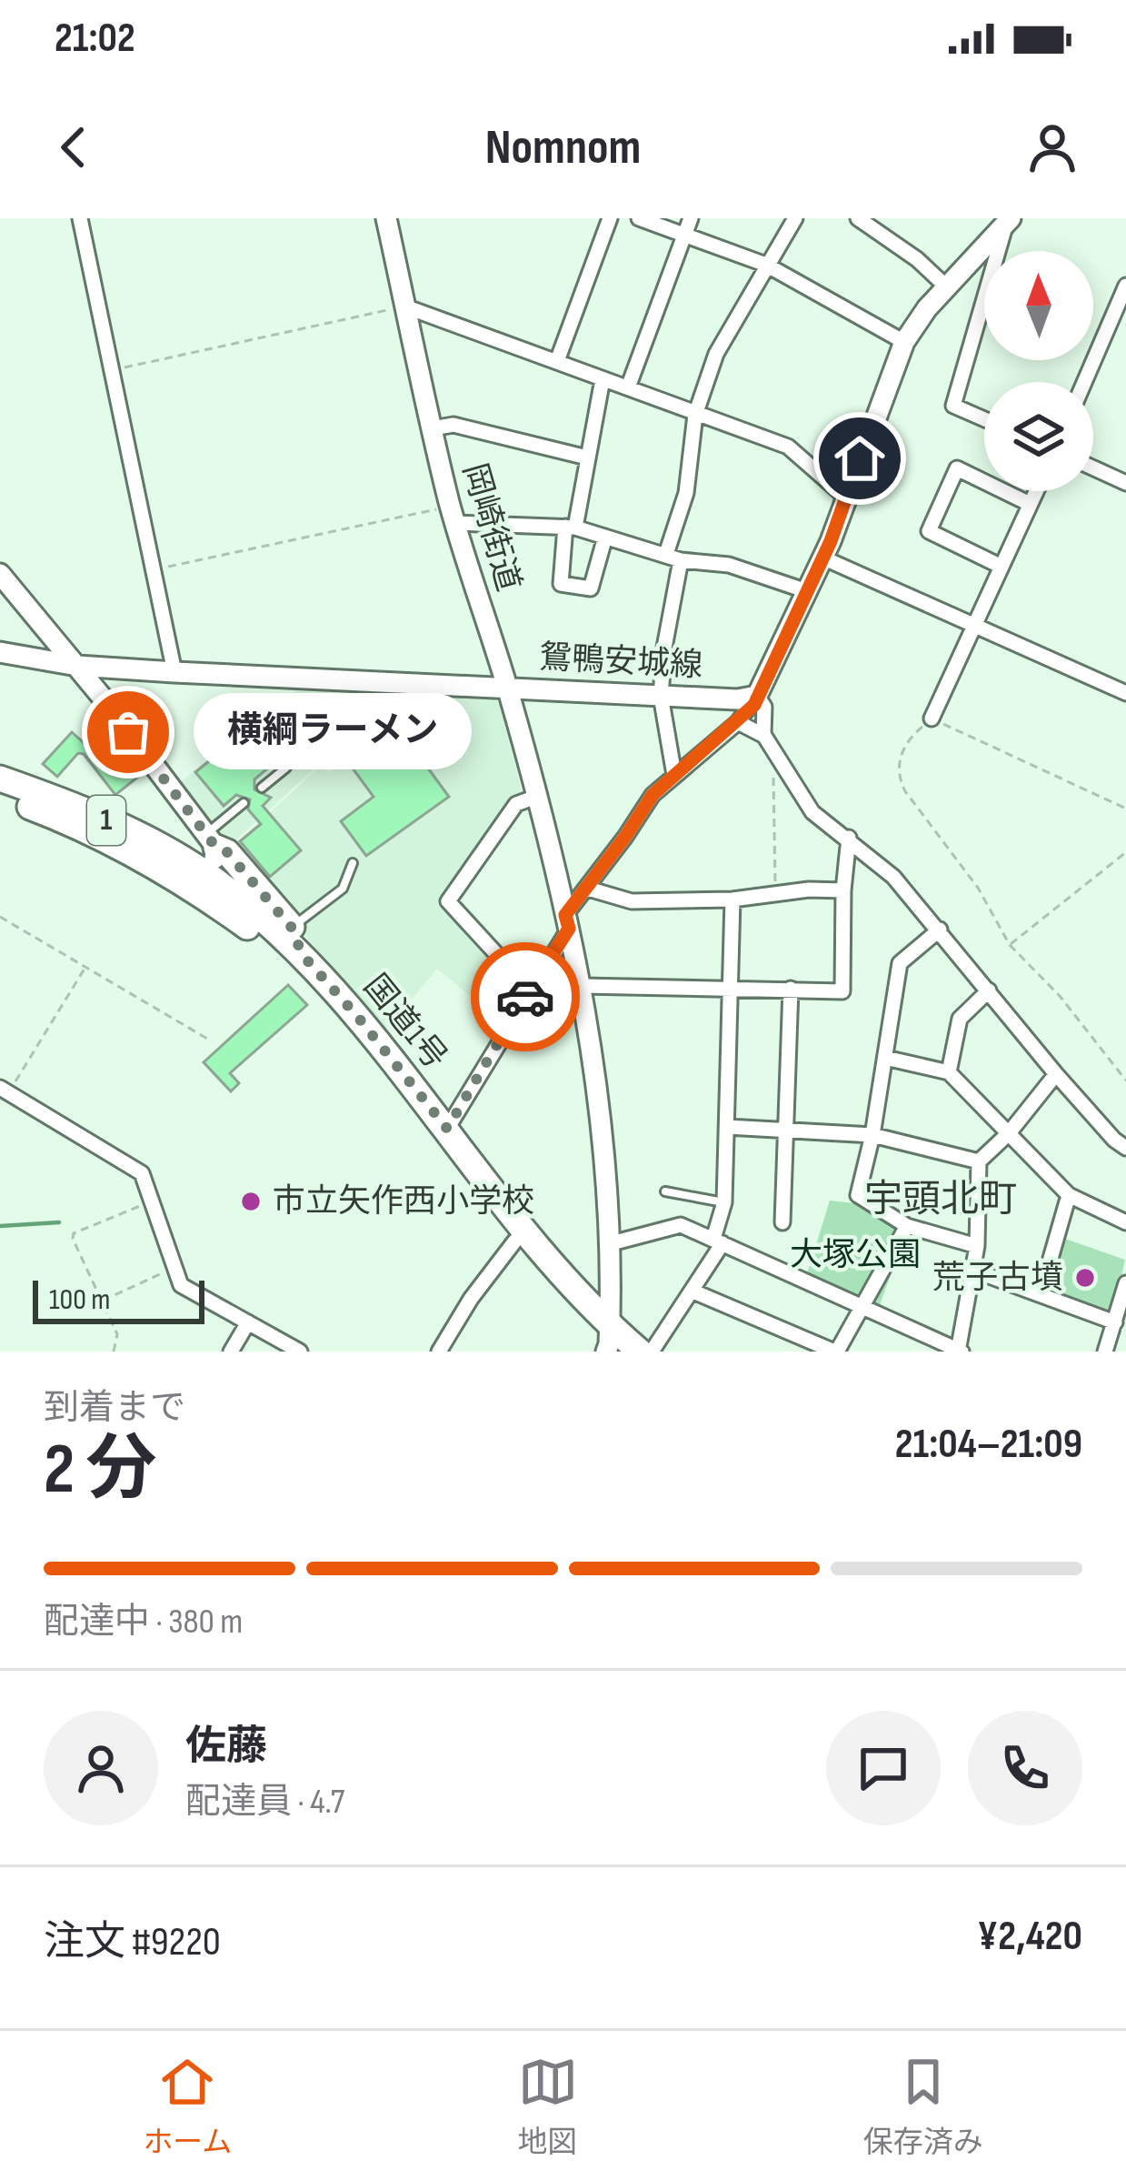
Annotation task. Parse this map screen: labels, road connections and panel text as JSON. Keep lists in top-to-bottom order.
{
  "streets": {
    "highway": ["1", "国道1号"],
    "street": ["岡崎街道", "鴛鴨安城線"]
  },
  "crossings": [
    ["岡崎街道", "鴛鴨安城線"],
    ["岡崎街道", "国道1号"]
  ],
  "districts": ["宇頭北町"],
  "parks": ["大塚公園"],
  "places": ["横綱ラーメン", "市立矢作西小学校", "荒子古墳"],
  "scale_bar": "100 m",
  "north": "top",
  "page": {
    "status": "21:02",
    "header": "Nomnom",
    "bubble": "横綱ラーメン",
    "scale": "100 m",
    "heading": ["2 分", "到着まで", "21:04–21:09"],
    "panel": [
      "佐藤",
      "配達員 · 4.7",
      "注文 #9220",
      "¥2,420"
    ],
    "bar": "配達中 · 380 m",
    "tabs": ["ホーム", "地図", "保存済み"]
  }
}
